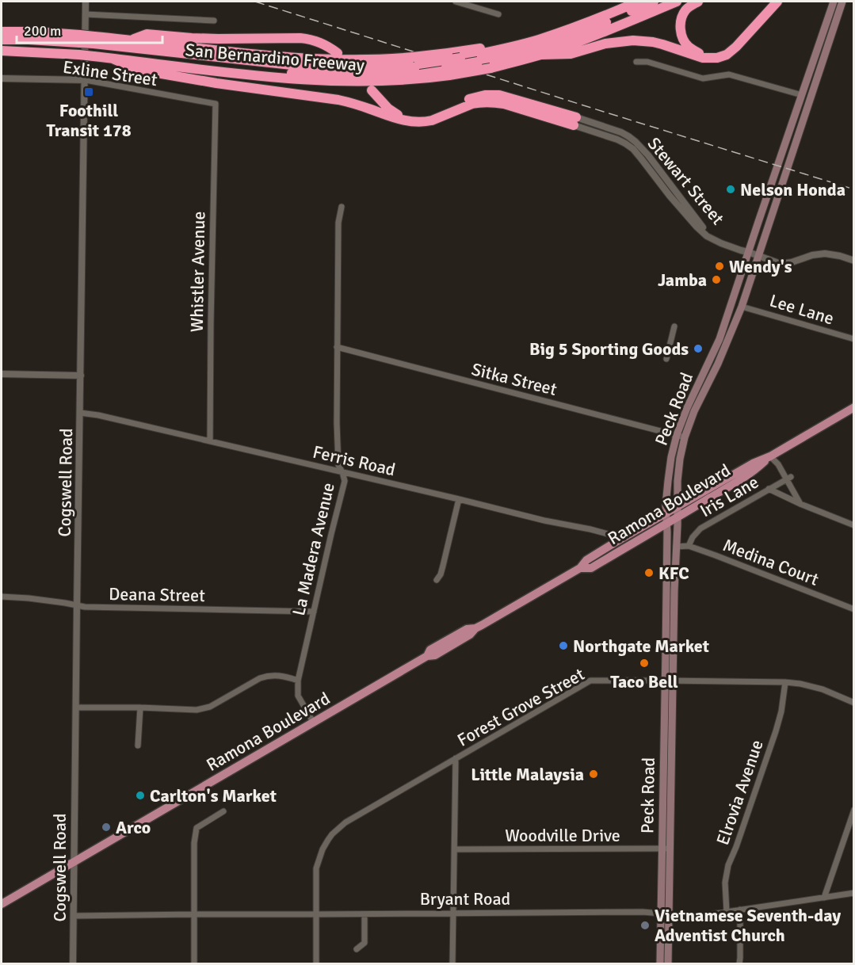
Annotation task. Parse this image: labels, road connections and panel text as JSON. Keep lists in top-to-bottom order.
{
  "streets": {
    "highway": ["San Bernardino Freeway"],
    "main road": ["Peck Road", "Ramona Boulevard"],
    "street": [
      "Exline Street",
      "Stewart Street",
      "Whistler Avenue",
      "Lee Lane",
      "Sitka Street",
      "Ferris Road",
      "Cogswell Road",
      "Iris Lane",
      "La Madera Avenue",
      "Medina Court",
      "Deana Street",
      "Forest Grove Street",
      "Elrovia Avenue",
      "Woodville Drive",
      "Bryant Road"
    ]
  },
  "crossings": [
    ["Exline Street", "Whistler Avenue"],
    ["Exline Street", "Cogswell Road"],
    ["Stewart Street", "Peck Road"],
    ["Whistler Avenue", "Ferris Road"],
    ["Lee Lane", "Peck Road"],
    ["Sitka Street", "Peck Road"],
    ["Sitka Street", "La Madera Avenue"],
    ["Peck Road", "Ramona Boulevard"],
    ["Peck Road", "Medina Court"],
    ["Peck Road", "Forest Grove Street"],
    ["Peck Road", "Woodville Drive"],
    ["Peck Road", "Bryant Road"],
    ["Ferris Road", "Cogswell Road"],
    ["Ferris Road", "Ramona Boulevard"],
    ["Ferris Road", "La Madera Avenue"],
    ["Cogswell Road", "Ramona Boulevard"],
    ["Cogswell Road", "Deana Street"],
    ["Cogswell Road", "Bryant Road"],
    ["Iris Lane", "Medina Court"],
    ["Ramona Boulevard", "La Madera Avenue"],
    ["La Madera Avenue", "Deana Street"],
    ["Forest Grove Street", "Elrovia Avenue"],
    ["Forest Grove Street", "Bryant Road"],
    ["Elrovia Avenue", "Bryant Road"]
  ],
  "places": {
    "transit": ["Foothill Transit 178"],
    "other": [
      "Nelson Honda",
      "Wendy's",
      "Jamba",
      "Big 5 Sporting Goods",
      "KFC",
      "Northgate Market",
      "Taco Bell",
      "Little Malaysia",
      "Carlton's Market",
      "Arco",
      "Vietnamese Seventh-day Adventist Church"
    ]
  },
  "scale_bar": "200 m"
}
